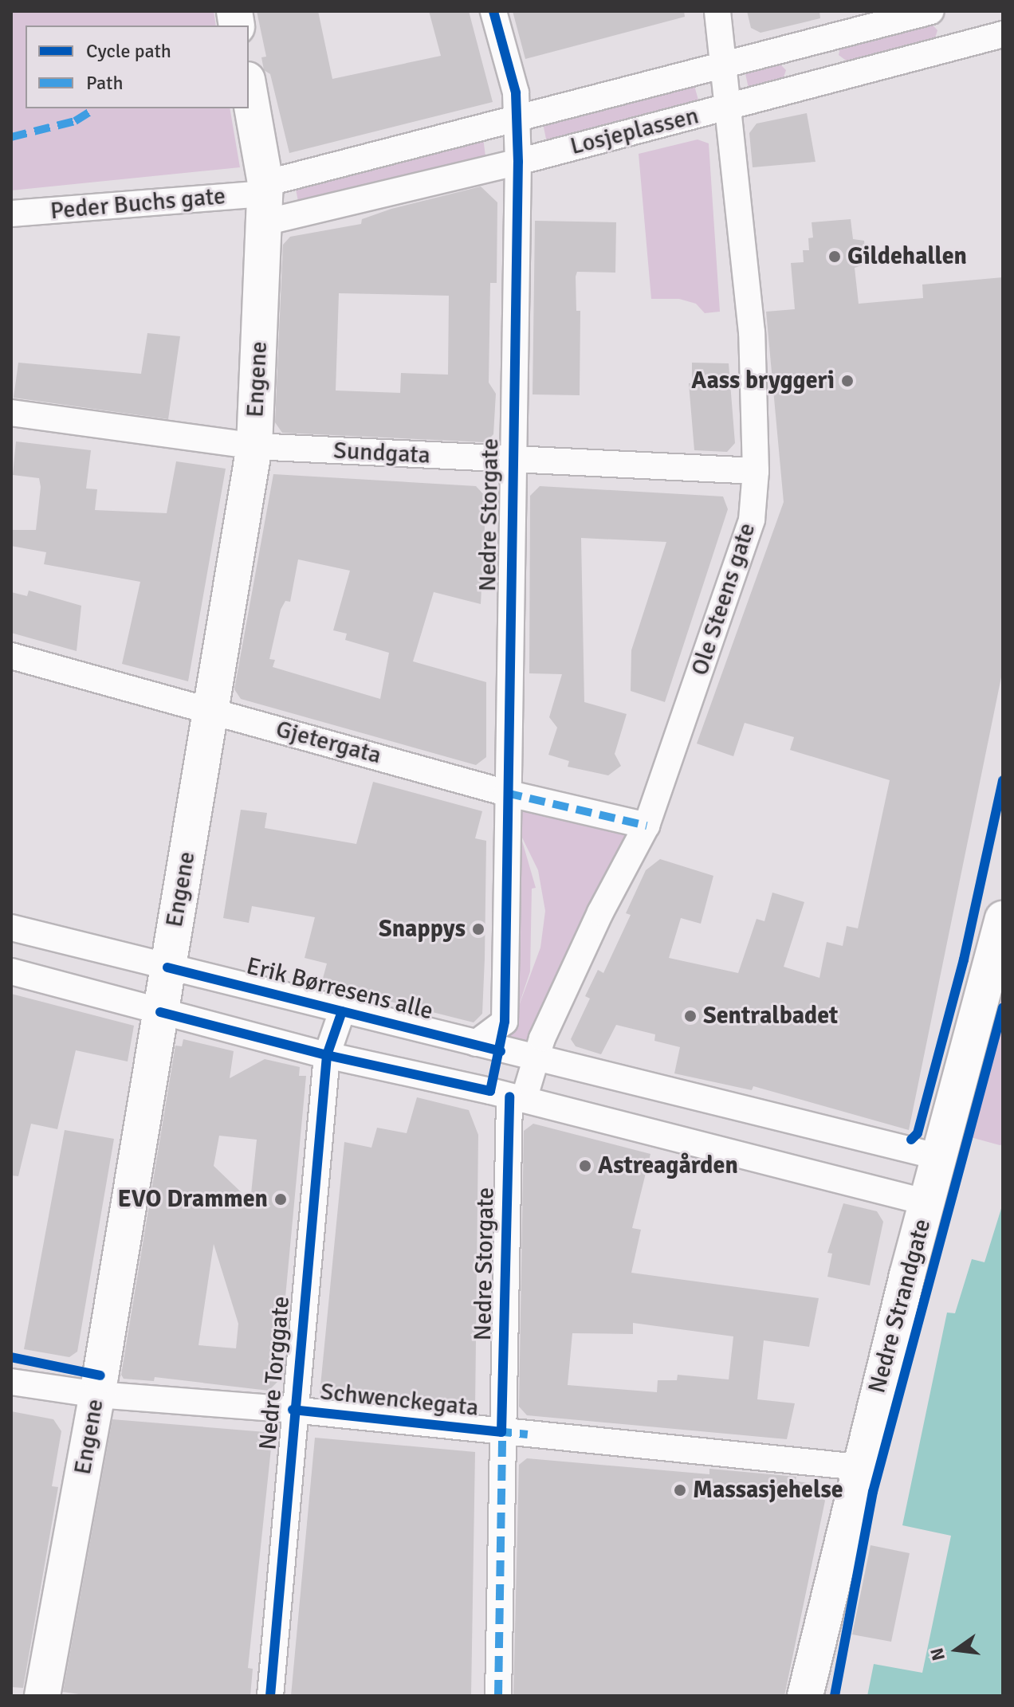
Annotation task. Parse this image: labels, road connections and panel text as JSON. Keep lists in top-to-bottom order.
{
  "streets": {
    "street": [
      "Losjeplassen",
      "Peder Buchs gate",
      "Engene",
      "Sundgata",
      "Nedre Storgate",
      "Ole Steens gate",
      "Gjetergata",
      "Erik Børresens alle",
      "Nedre Strandgate",
      "Nedre Torggate",
      "Schwenckegata"
    ]
  },
  "crossings": [
    ["Losjeplassen", "Peder Buchs gate"],
    ["Losjeplassen", "Engene"],
    ["Losjeplassen", "Nedre Storgate"],
    ["Losjeplassen", "Ole Steens gate"],
    ["Peder Buchs gate", "Engene"],
    ["Engene", "Sundgata"],
    ["Engene", "Gjetergata"],
    ["Engene", "Erik Børresens alle"],
    ["Engene", "Schwenckegata"],
    ["Sundgata", "Nedre Storgate"],
    ["Sundgata", "Ole Steens gate"],
    ["Nedre Storgate", "Ole Steens gate"],
    ["Nedre Storgate", "Gjetergata"],
    ["Nedre Storgate", "Erik Børresens alle"],
    ["Nedre Storgate", "Schwenckegata"],
    ["Ole Steens gate", "Gjetergata"],
    ["Ole Steens gate", "Erik Børresens alle"],
    ["Erik Børresens alle", "Nedre Strandgate"],
    ["Erik Børresens alle", "Nedre Torggate"],
    ["Nedre Strandgate", "Schwenckegata"],
    ["Nedre Torggate", "Schwenckegata"]
  ],
  "places": [
    "Gildehallen",
    "Aass bryggeri",
    "Snappys",
    "Sentralbadet",
    "Astreagården",
    "EVO Drammen",
    "Massasjehelse"
  ],
  "legend": ["Cycle path", "Path"],
  "north": "left"
}
